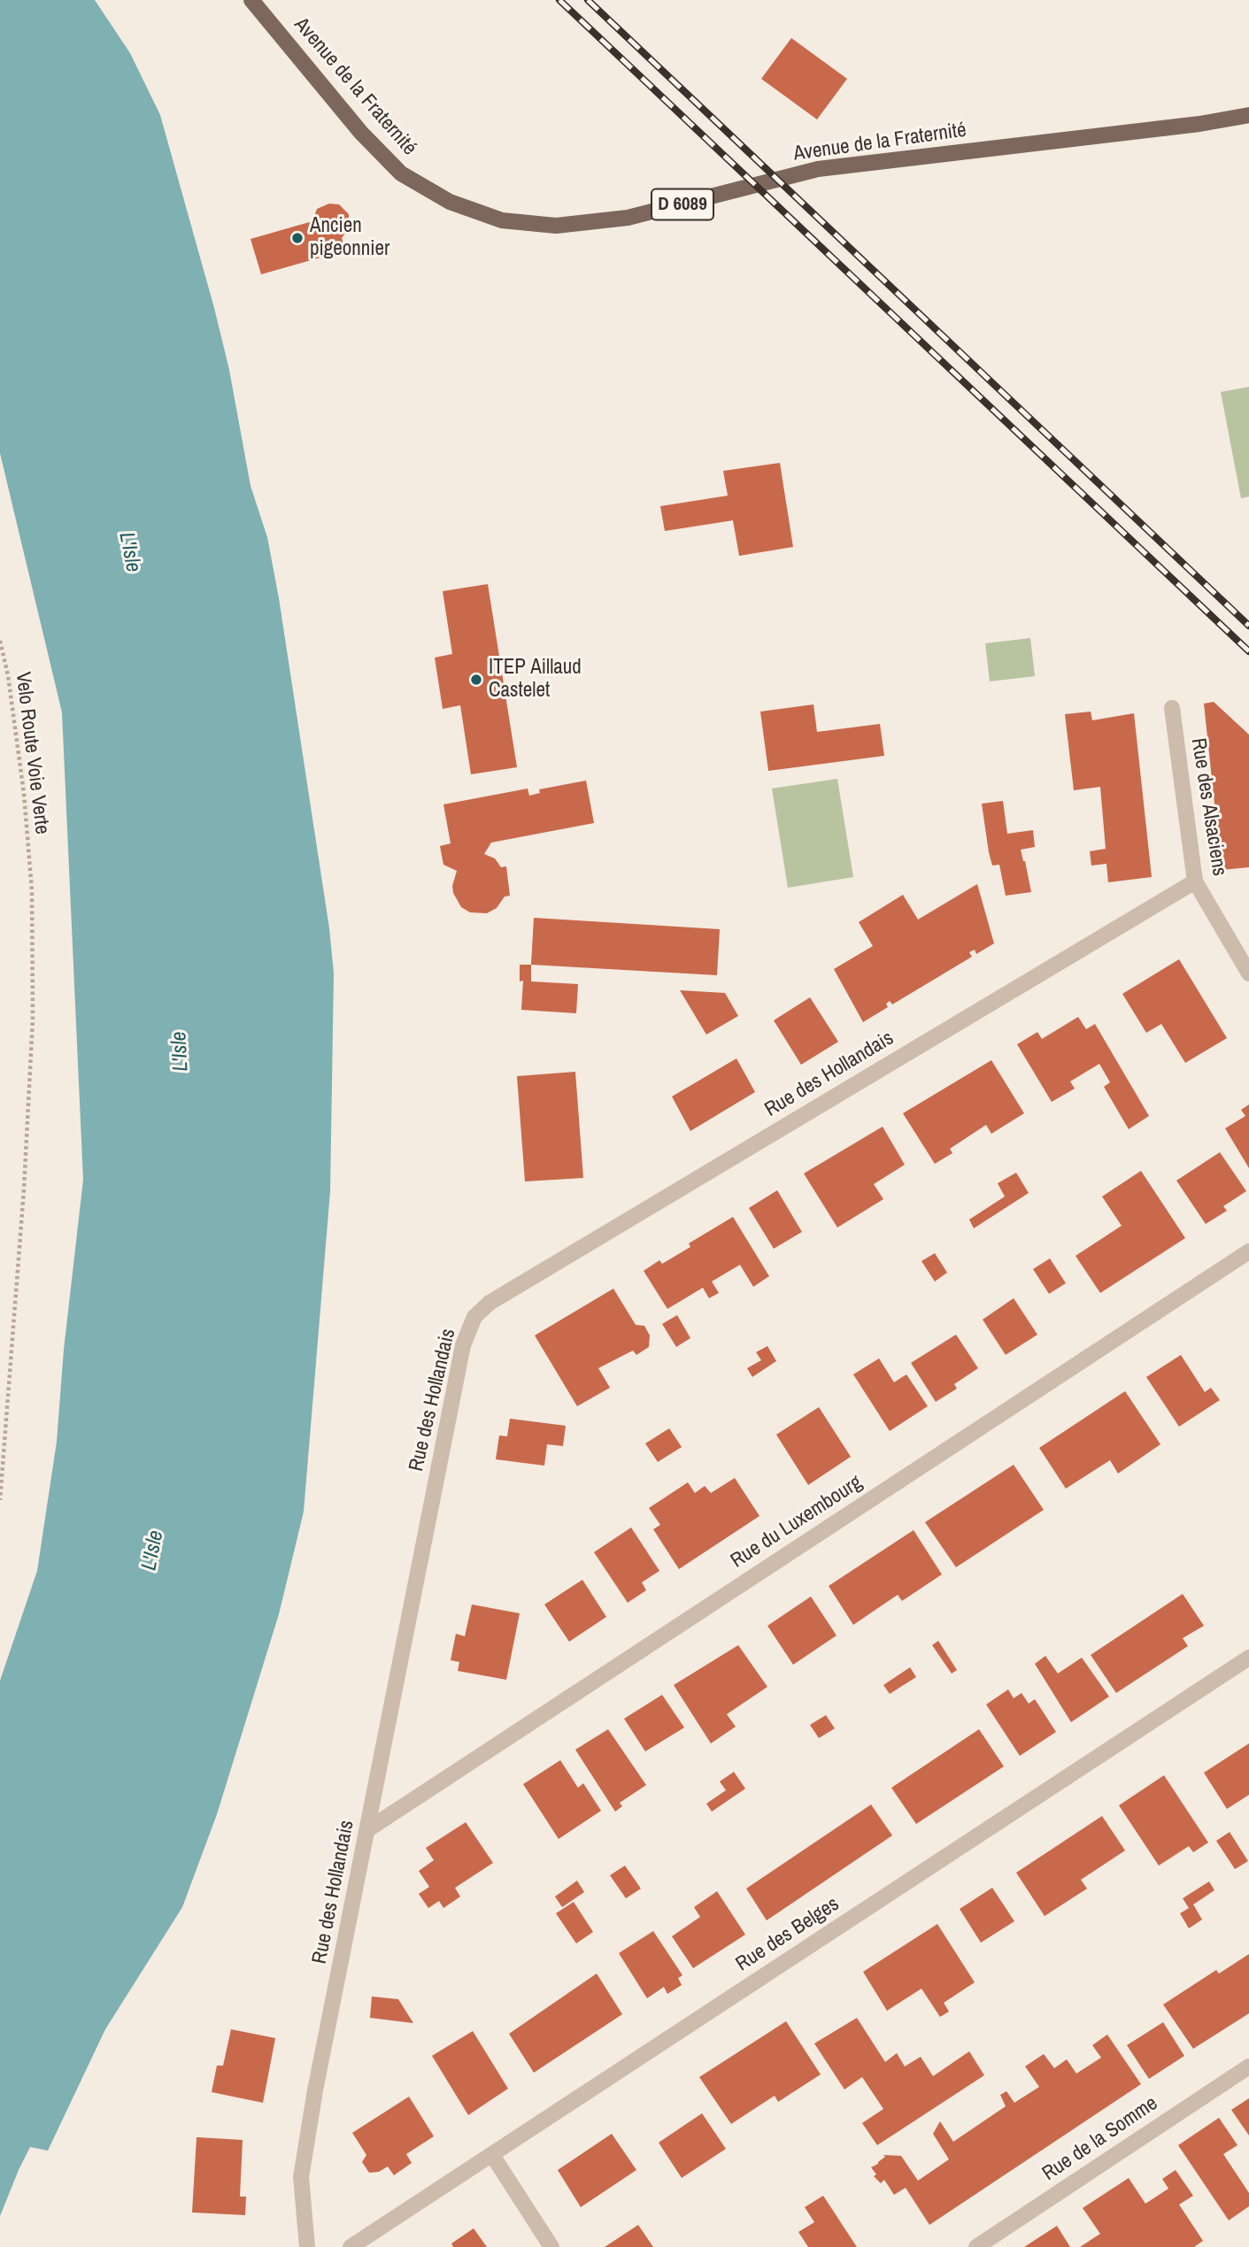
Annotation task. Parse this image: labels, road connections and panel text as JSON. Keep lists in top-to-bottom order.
{
  "streets": {
    "main road": ["Avenue de la Fraternité", "D 6089"],
    "street": [
      "Rue des Alsaciens",
      "Rue des Hollandais",
      "Rue du Luxembourg",
      "Rue des Belges",
      "Rue de la Somme"
    ],
    "path": ["Velo Route Voie Verte"]
  },
  "crossings": [
    ["Rue des Alsaciens", "Rue des Hollandais"],
    ["Rue des Hollandais", "Rue du Luxembourg"]
  ],
  "water": ["L'Isle"],
  "places": ["Ancien pigeonnier", "ITEP Aillaud Castelet"]
}
